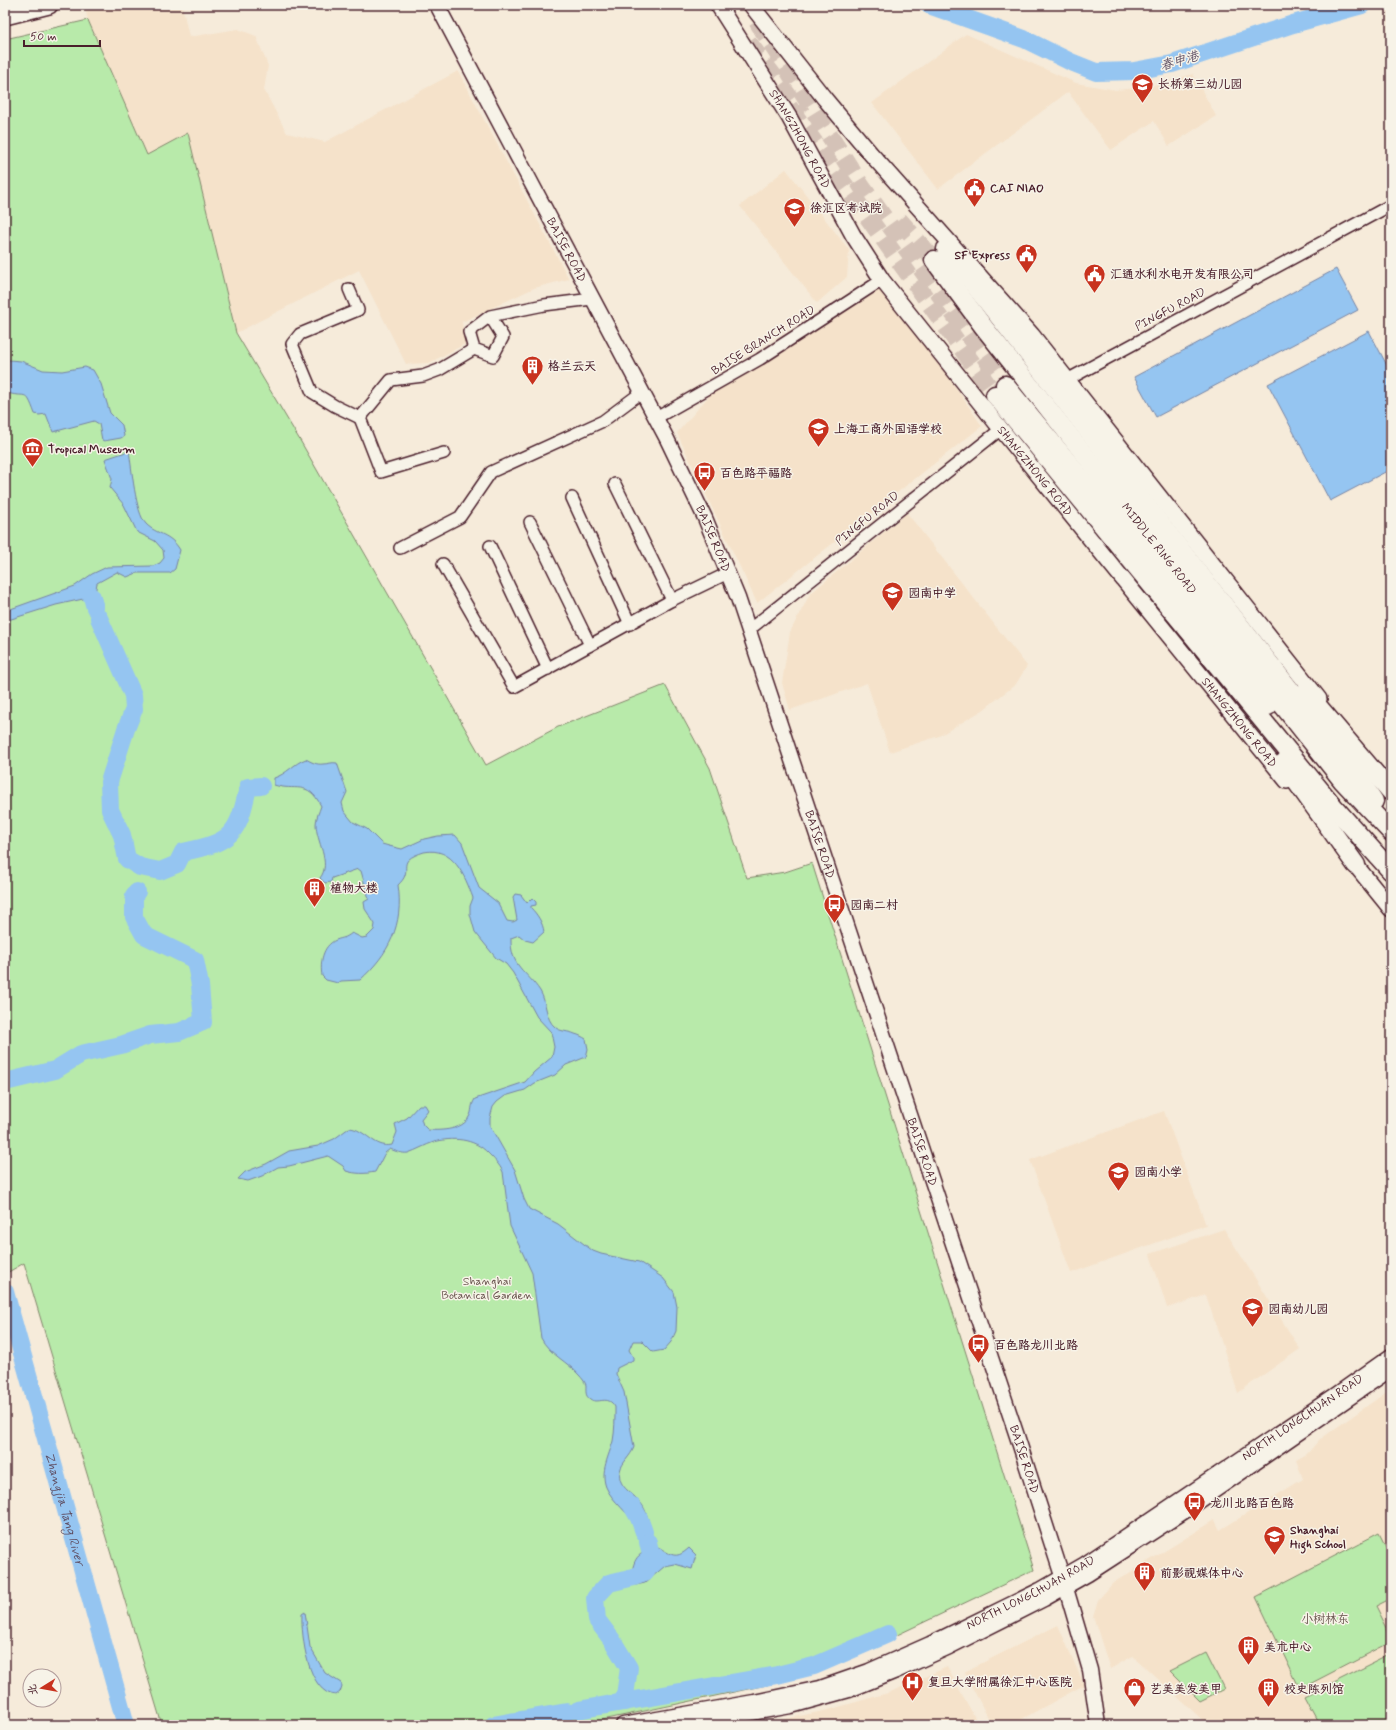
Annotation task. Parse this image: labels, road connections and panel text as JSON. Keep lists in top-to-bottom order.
{
  "streets": {
    "highway": ["MIDDLE RING ROAD"],
    "main road": ["SHANGZHONG ROAD"],
    "street": [
      "BAISE ROAD",
      "PINGFU ROAD",
      "BAISE BRANCH ROAD",
      "NORTH LONGCHUAN ROAD"
    ]
  },
  "crossings": [
    ["SHANGZHONG ROAD", "PINGFU ROAD"],
    ["SHANGZHONG ROAD", "BAISE BRANCH ROAD"],
    ["BAISE ROAD", "PINGFU ROAD"],
    ["BAISE ROAD", "BAISE BRANCH ROAD"],
    ["BAISE ROAD", "NORTH LONGCHUAN ROAD"]
  ],
  "water": ["春申港", "Zhangjia Tang River"],
  "parks": ["Shanghai Botanical Garden", "小树林东"],
  "places": {
    "school or university": [
      "长桥第三幼儿园",
      "徐汇区考试院",
      "上海工商外国语学校",
      "园南中学",
      "园南小学",
      "园南幼儿园",
      "Shanghai High School"
    ],
    "public building": ["CAI NIAO", "SF Express", "汇通水利水电开发有限公司"],
    "building": [
      "格兰云天",
      "植物大楼",
      "前影视媒体中心",
      "美术中心",
      "校史陈列馆"
    ],
    "museum": ["Tropical Museum"],
    "bus stop": [
      "百色路平福路",
      "园南二村",
      "百色路龙川北路",
      "龙川北路百色路"
    ],
    "hospital": ["复旦大学附属徐汇中心医院"],
    "shop": ["艺美美发美甲"]
  },
  "scale_bar": "50 m",
  "north": "left"
}
